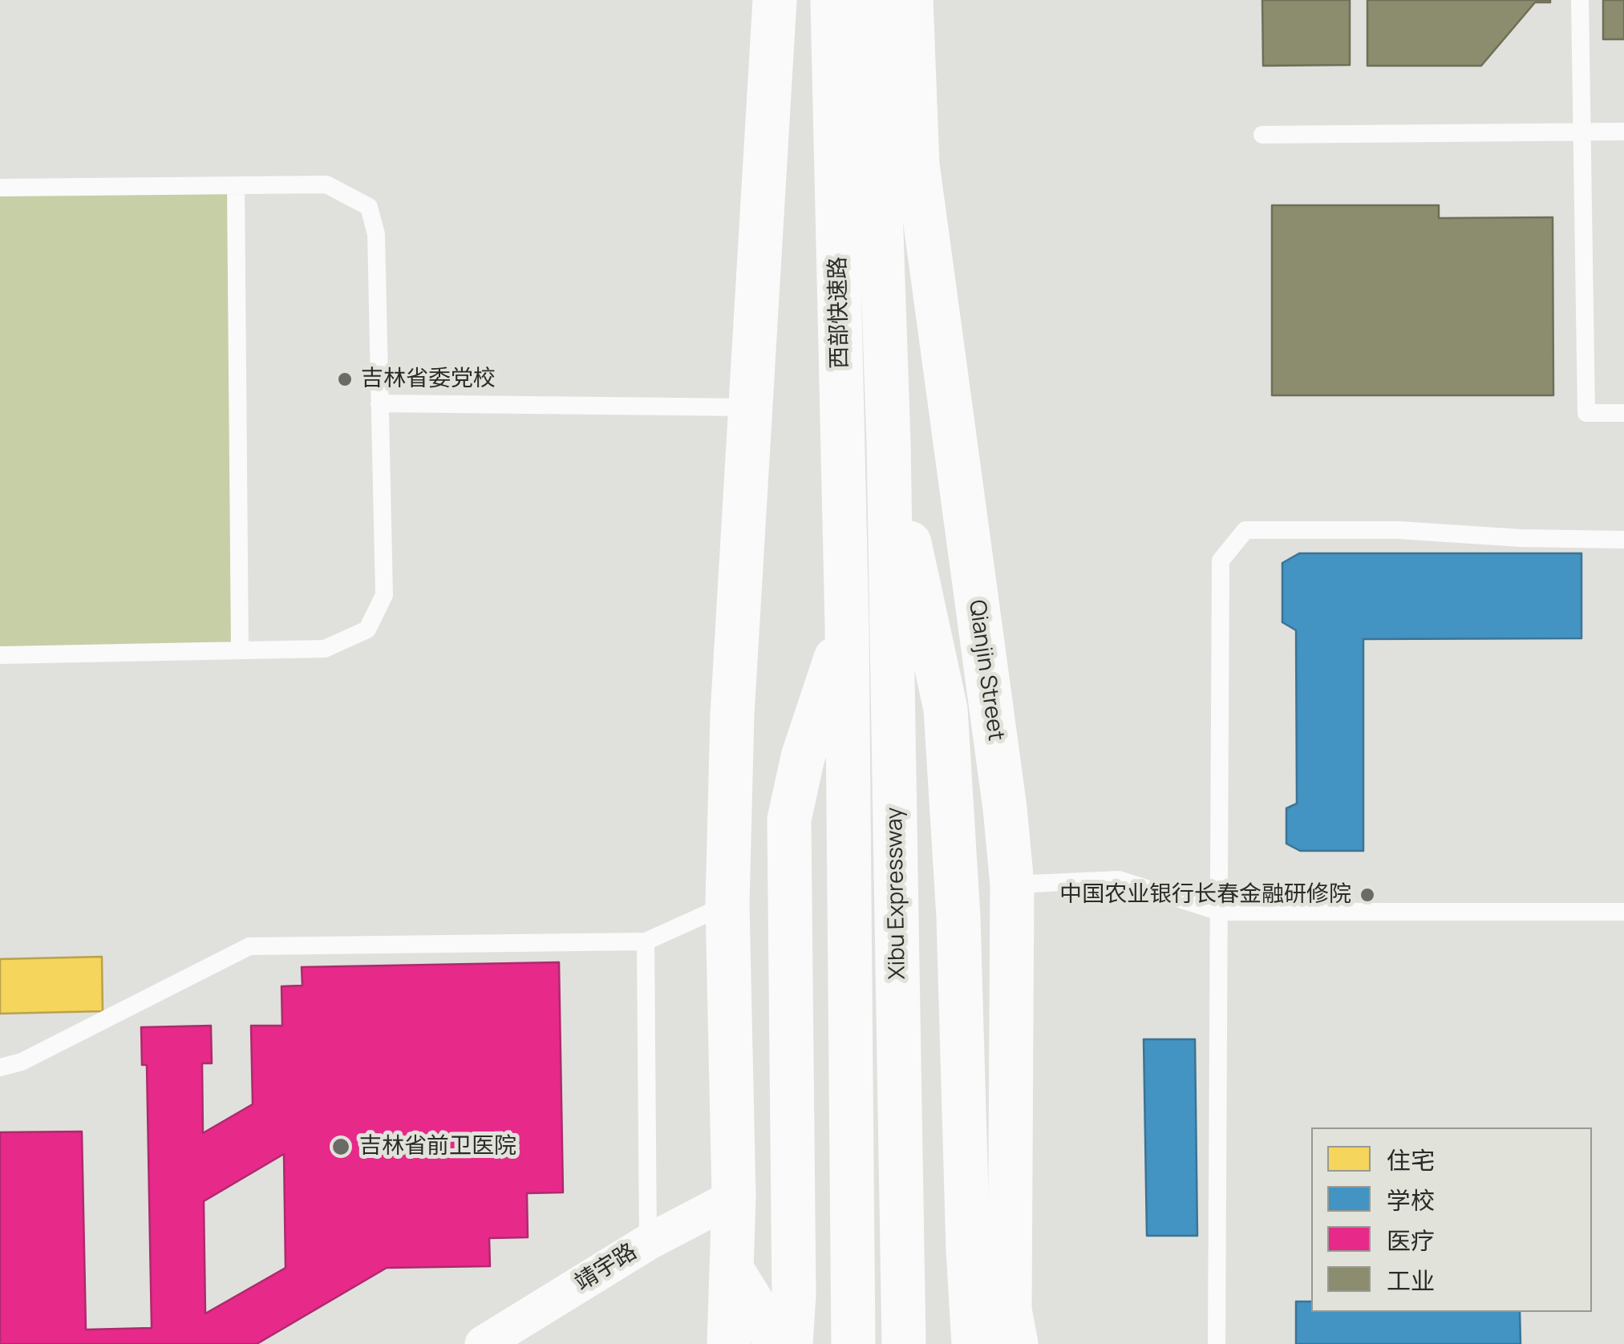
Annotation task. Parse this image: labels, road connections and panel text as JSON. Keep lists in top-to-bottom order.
{
  "streets": {
    "main road": ["西部快速路", "Qianjin Street", "Xibu Expressway"],
    "street": ["靖宇路"]
  },
  "crossings": [
    ["西部快速路", "Xibu Expressway"]
  ],
  "places": ["吉林省委党校", "中国农业银行长春金融研修院", "吉林省前卫医院"],
  "legend": [
    "住宅",
    "学校",
    "医疗",
    "工业"
  ]
}
